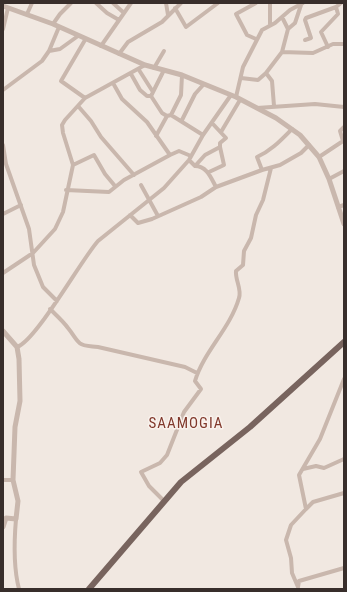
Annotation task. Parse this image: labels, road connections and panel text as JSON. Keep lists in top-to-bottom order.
{
  "districts": ["SAAMOGIA"]
}
